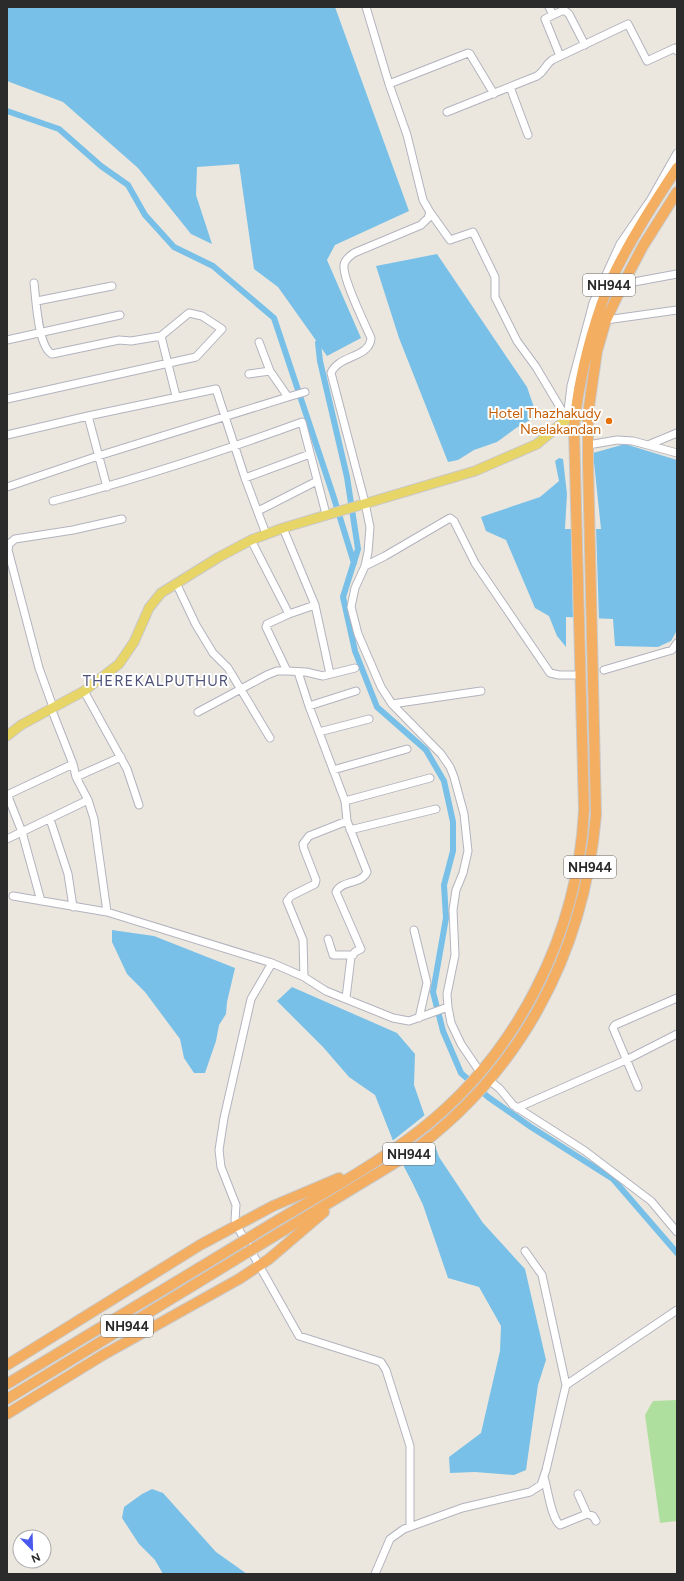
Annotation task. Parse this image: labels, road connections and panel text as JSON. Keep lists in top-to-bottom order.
{
  "streets": {
    "highway": ["NH944"]
  },
  "districts": ["THEREKALPUTHUR"],
  "places": ["Hotel Thazhakudy Neelakandan"],
  "north": "bottom right"
}
